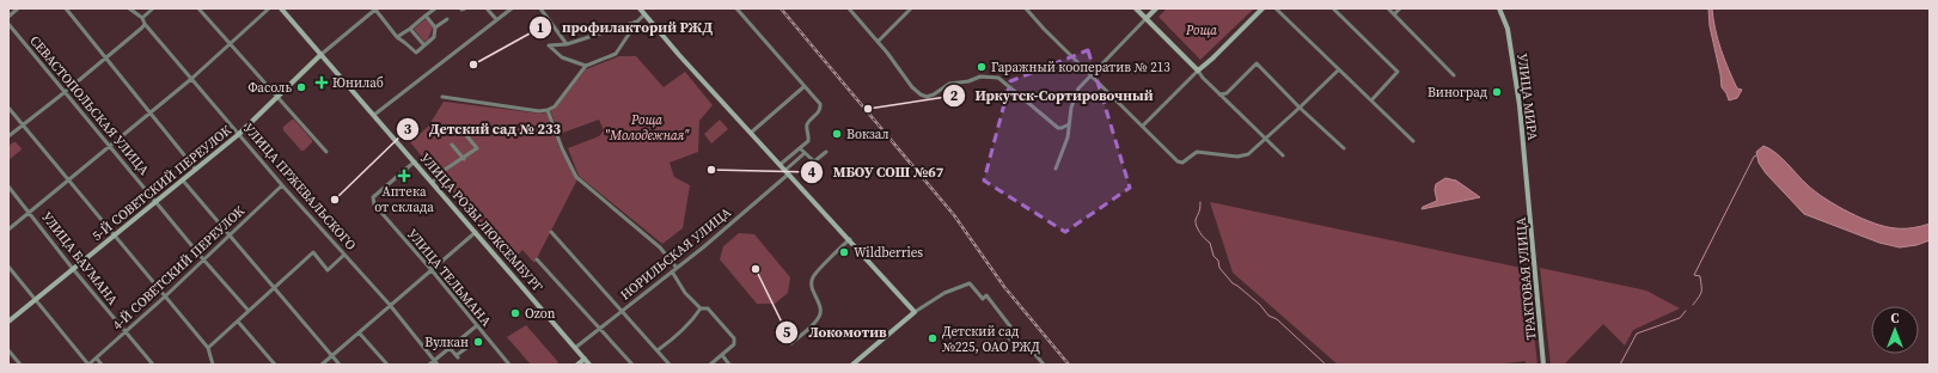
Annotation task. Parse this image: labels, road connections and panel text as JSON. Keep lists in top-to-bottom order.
{
  "streets": {
    "street": [
      "УЛИЦА МИРА",
      "СЕВАСТОПОЛЬСКАЯ УЛИЦА",
      "5-Й СОВЕТСКИЙ ПЕРЕУЛОК",
      "УЛИЦА ПРЖЕВАЛЬСКОГО",
      "УЛИЦА РОЗЫ ЛЮКСЕМБУРГ",
      "НОРИЛЬСКАЯ УЛИЦА",
      "УЛИЦА БАУМАНА",
      "4-Й СОВЕТСКИЙ ПЕРЕУЛОК",
      "УЛИЦА ТЕЛЬМАНА",
      "ТРАКТОВАЯ УЛИЦА"
    ]
  },
  "crossings": [
    ["УЛИЦА МИРА", "ТРАКТОВАЯ УЛИЦА"],
    ["СЕВАСТОПОЛЬСКАЯ УЛИЦА", "5-Й СОВЕТСКИЙ ПЕРЕУЛОК"],
    ["СЕВАСТОПОЛЬСКАЯ УЛИЦА", "4-Й СОВЕТСКИЙ ПЕРЕУЛОК"],
    ["5-Й СОВЕТСКИЙ ПЕРЕУЛОК", "УЛИЦА ПРЖЕВАЛЬСКОГО"],
    ["5-Й СОВЕТСКИЙ ПЕРЕУЛОК", "УЛИЦА РОЗЫ ЛЮКСЕМБУРГ"],
    ["5-Й СОВЕТСКИЙ ПЕРЕУЛОК", "УЛИЦА БАУМАНА"],
    ["УЛИЦА ПРЖЕВАЛЬСКОГО", "4-Й СОВЕТСКИЙ ПЕРЕУЛОК"],
    ["УЛИЦА РОЗЫ ЛЮКСЕМБУРГ", "НОРИЛЬСКАЯ УЛИЦА"],
    ["УЛИЦА РОЗЫ ЛЮКСЕМБУРГ", "УЛИЦА ТЕЛЬМАНА"],
    ["УЛИЦА БАУМАНА", "4-Й СОВЕТСКИЙ ПЕРЕУЛОК"]
  ],
  "parks": ["Роща", "Роща \"Молодежная\""],
  "places": {
    "other": [
      "профилакторий РЖД",
      "Гаражный кооператив № 213",
      "Фасоль",
      "Виноград",
      "Иркутск-Сортировочный",
      "Вокзал",
      "МБОУ СОШ №67",
      "Детский сад № 233",
      "Wildberries",
      "Локомотив",
      "Ozon",
      "Детский сад №225, ОАО РЖД",
      "Вулкан"
    ],
    "health": ["Юнилаб", "Аптека от склада"]
  },
  "north": "top"
}
